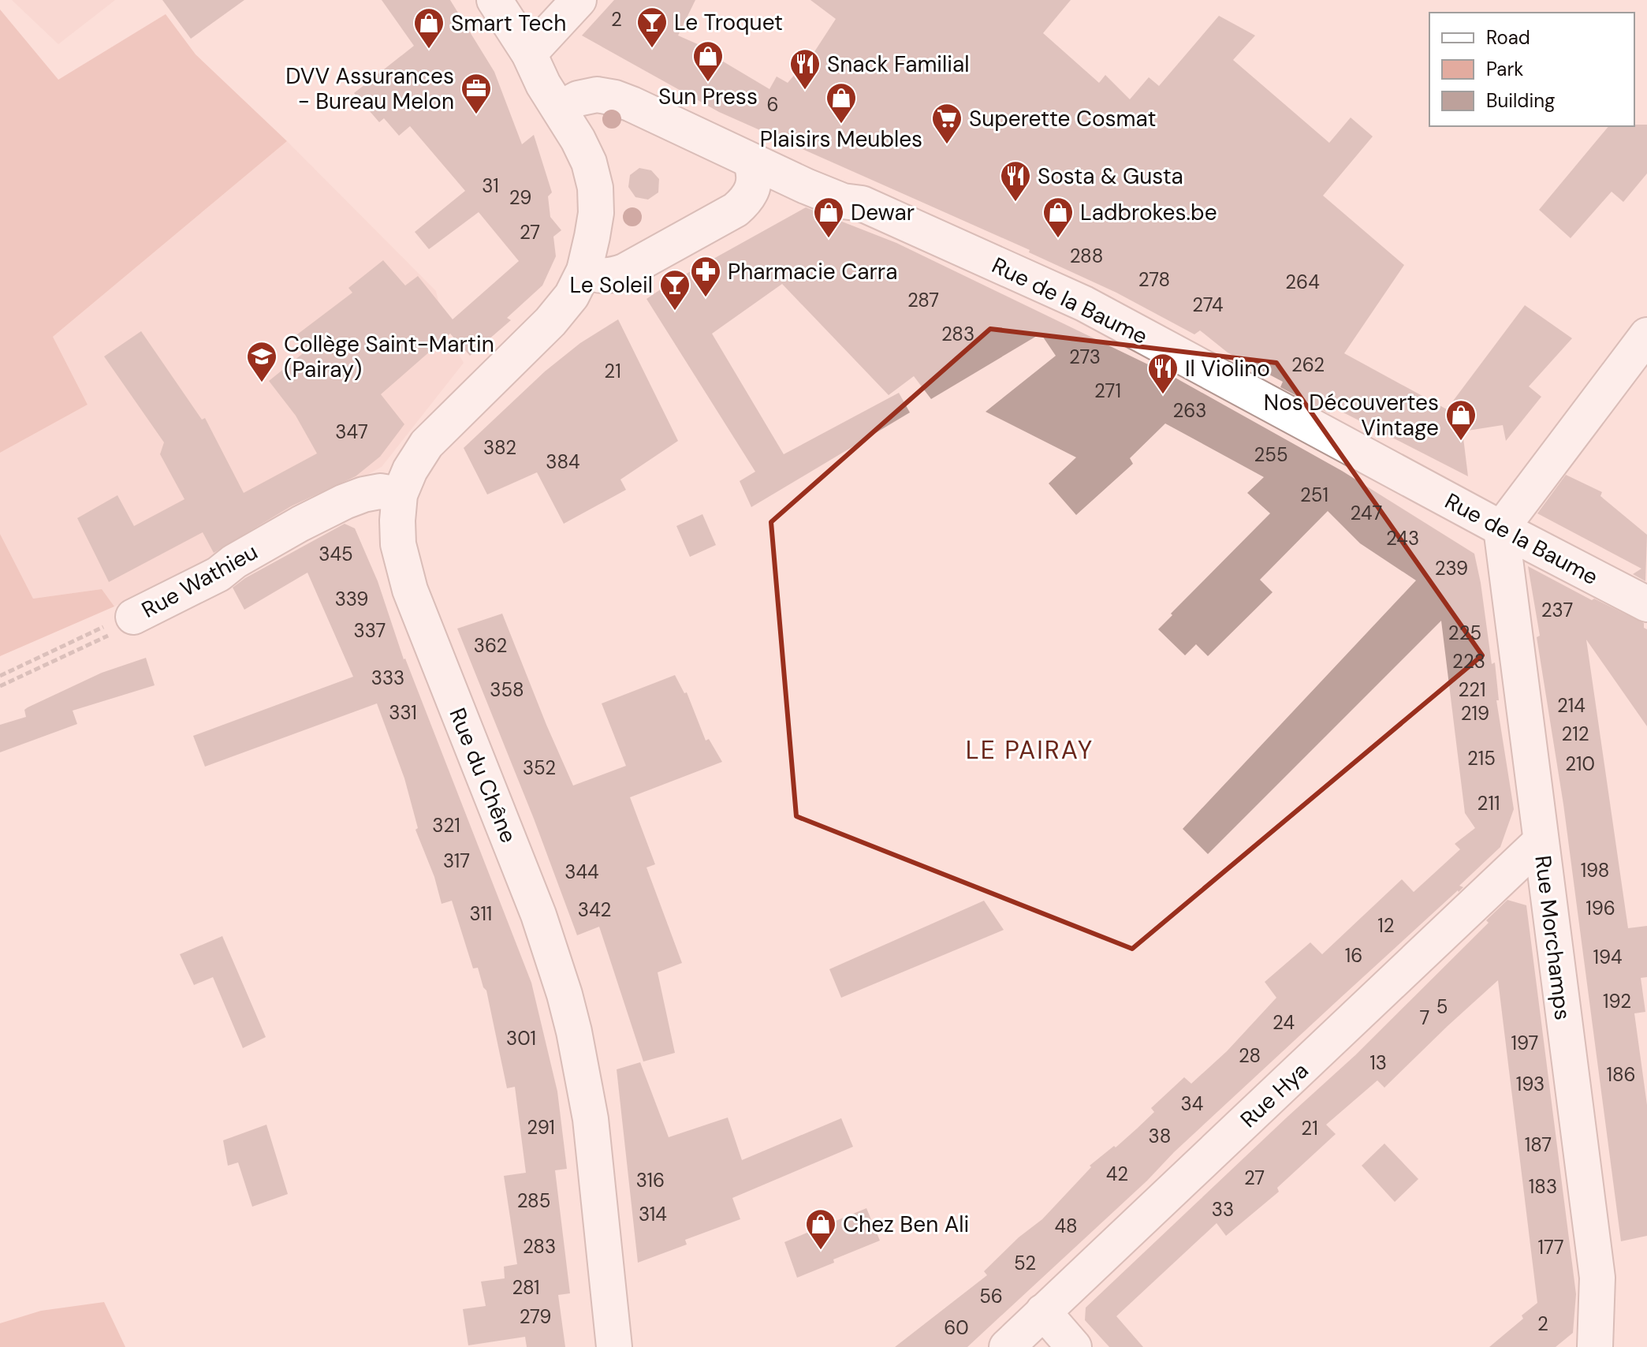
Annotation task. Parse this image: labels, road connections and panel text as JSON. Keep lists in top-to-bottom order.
{
  "streets": {
    "street": [
      "Rue de la Baume",
      "Rue Wathieu",
      "Rue du Chêne",
      "Rue Morchamps",
      "Rue Hya"
    ]
  },
  "crossings": [
    ["Rue de la Baume", "Rue du Chêne"],
    ["Rue de la Baume", "Rue Morchamps"],
    ["Rue Wathieu", "Rue du Chêne"],
    ["Rue Morchamps", "Rue Hya"]
  ],
  "districts": ["LE PAIRAY"],
  "places": {
    "bar": ["Le Troquet", "Le Soleil"],
    "shop": [
      "Smart Tech",
      "Sun Press",
      "Plaisirs Meubles",
      "Dewar",
      "Ladbrokes.be",
      "Nos Découvertes Vintage",
      "Chez Ben Ali"
    ],
    "restaurant": ["Snack Familial", "Sosta & Gusta", "Il Violino"],
    "office": ["DVV Assurances - Bureau Melon"],
    "supermarket": ["Superette Cosmat"],
    "pharmacy": ["Pharmacie Carra"],
    "school or university": ["Collège Saint-Martin (Pairay)"]
  },
  "house_numbers": [
    "2",
    "6",
    "31",
    "29",
    "27",
    "288",
    "278",
    "264",
    "287",
    "274",
    "283",
    "273",
    "262",
    "21",
    "271",
    "263",
    "347",
    "382",
    "255",
    "384",
    "251",
    "247",
    "243",
    "345",
    "239",
    "339",
    "237",
    "337",
    "225",
    "362",
    "223",
    "333",
    "358",
    "221",
    "214",
    "331",
    "219",
    "212",
    "215",
    "210",
    "352",
    "211",
    "321",
    "317",
    "198",
    "344",
    "196",
    "342",
    "311",
    "12",
    "16",
    "194",
    "192",
    "5",
    "7",
    "24",
    "301",
    "197",
    "28",
    "13",
    "186",
    "193",
    "34",
    "291",
    "21",
    "38",
    "187",
    "42",
    "27",
    "316",
    "183",
    "285",
    "33",
    "314",
    "48",
    "283",
    "177",
    "52",
    "281",
    "56",
    "279",
    "2",
    "60"
  ],
  "legend": ["Road", "Park", "Building"]
}
